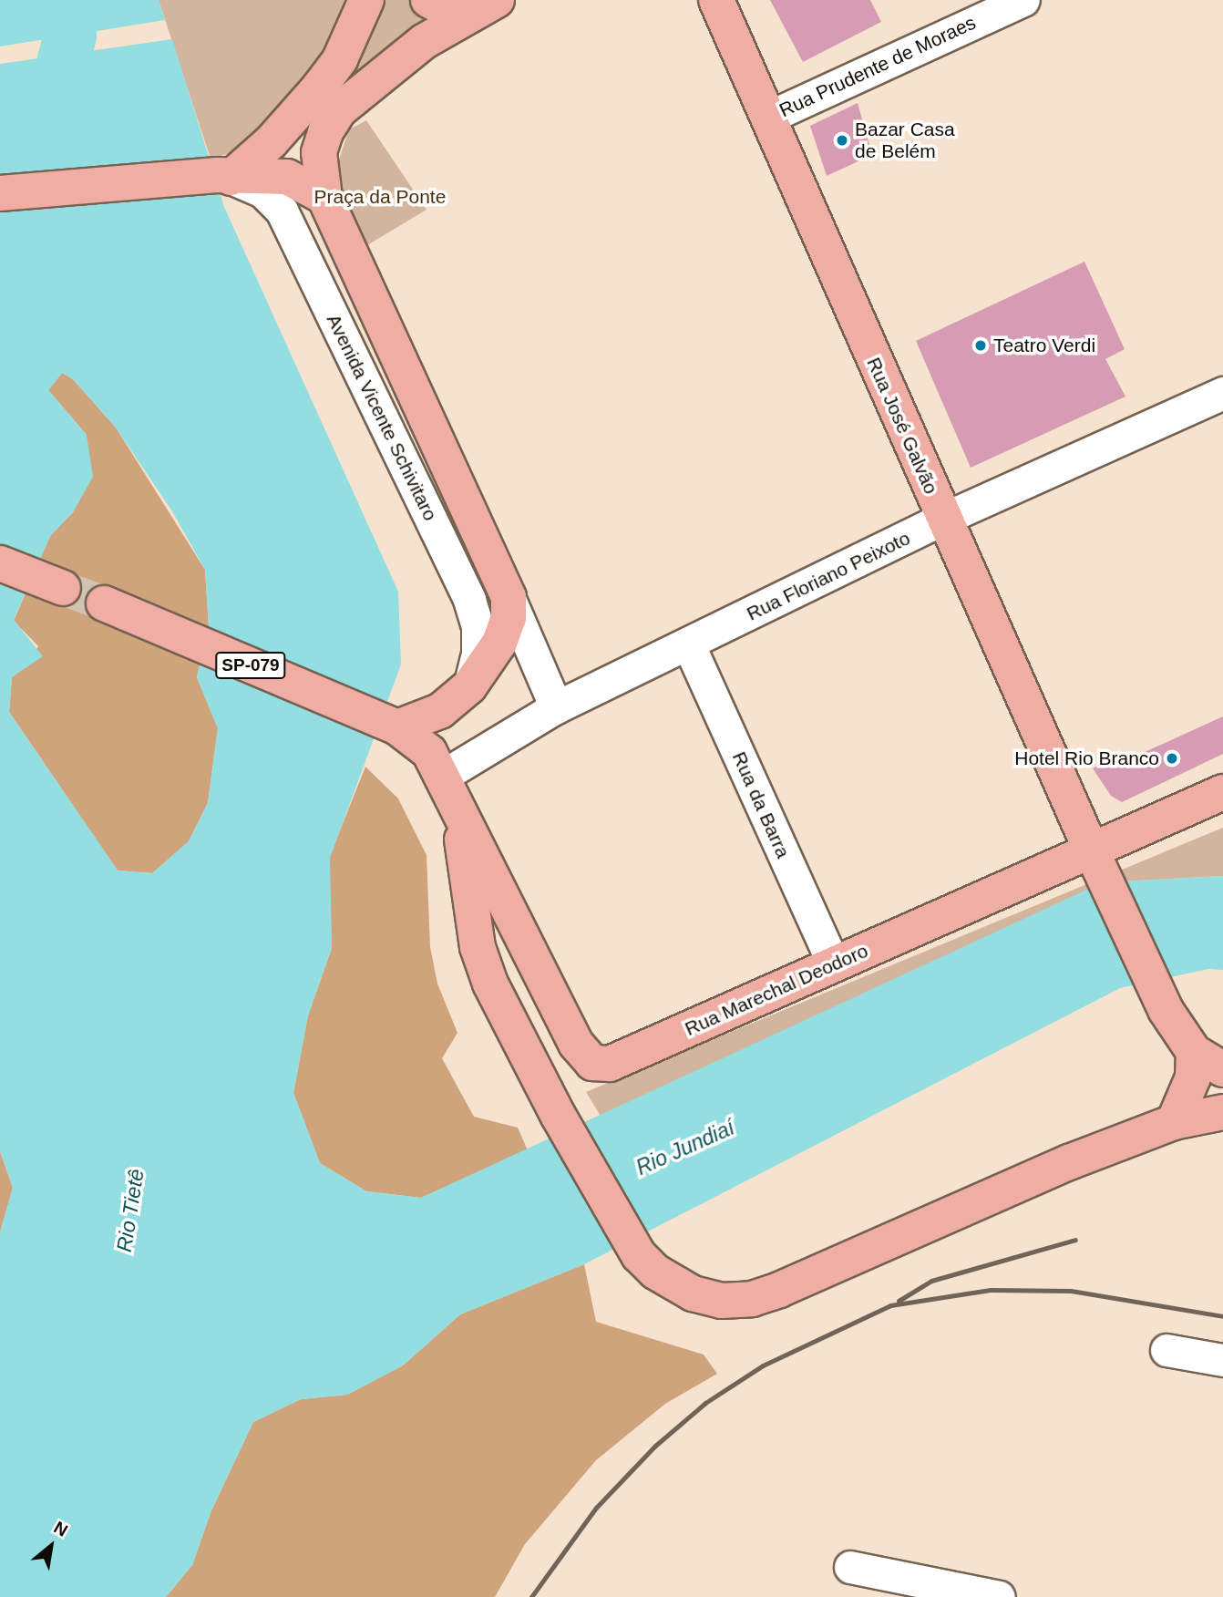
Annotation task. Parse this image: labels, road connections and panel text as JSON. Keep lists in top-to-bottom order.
{
  "streets": {
    "main road": [
      "Avenida Vicente Schivitaro",
      "Rua José Galvão",
      "SP-079",
      "Rua Marechal Deodoro"
    ],
    "street": ["Rua Prudente de Moraes", "Rua Floriano Peixoto", "Rua da Barra"]
  },
  "crossings": [
    ["Rua Prudente de Moraes", "Rua José Galvão"],
    ["Avenida Vicente Schivitaro", "Rua Floriano Peixoto"],
    ["Rua José Galvão", "Rua Floriano Peixoto"],
    ["Rua José Galvão", "Rua Marechal Deodoro"],
    ["Rua Floriano Peixoto", "Rua da Barra"],
    ["Rua Floriano Peixoto", "Rua Marechal Deodoro"],
    ["SP-079", "Rua Marechal Deodoro"],
    ["Rua da Barra", "Rua Marechal Deodoro"]
  ],
  "water": ["Rio Jundiaí", "Rio Tietê"],
  "parks": ["Praça da Ponte"],
  "places": ["Bazar Casa de Belém", "Teatro Verdi", "Hotel Rio Branco"],
  "north": "top right"
}
